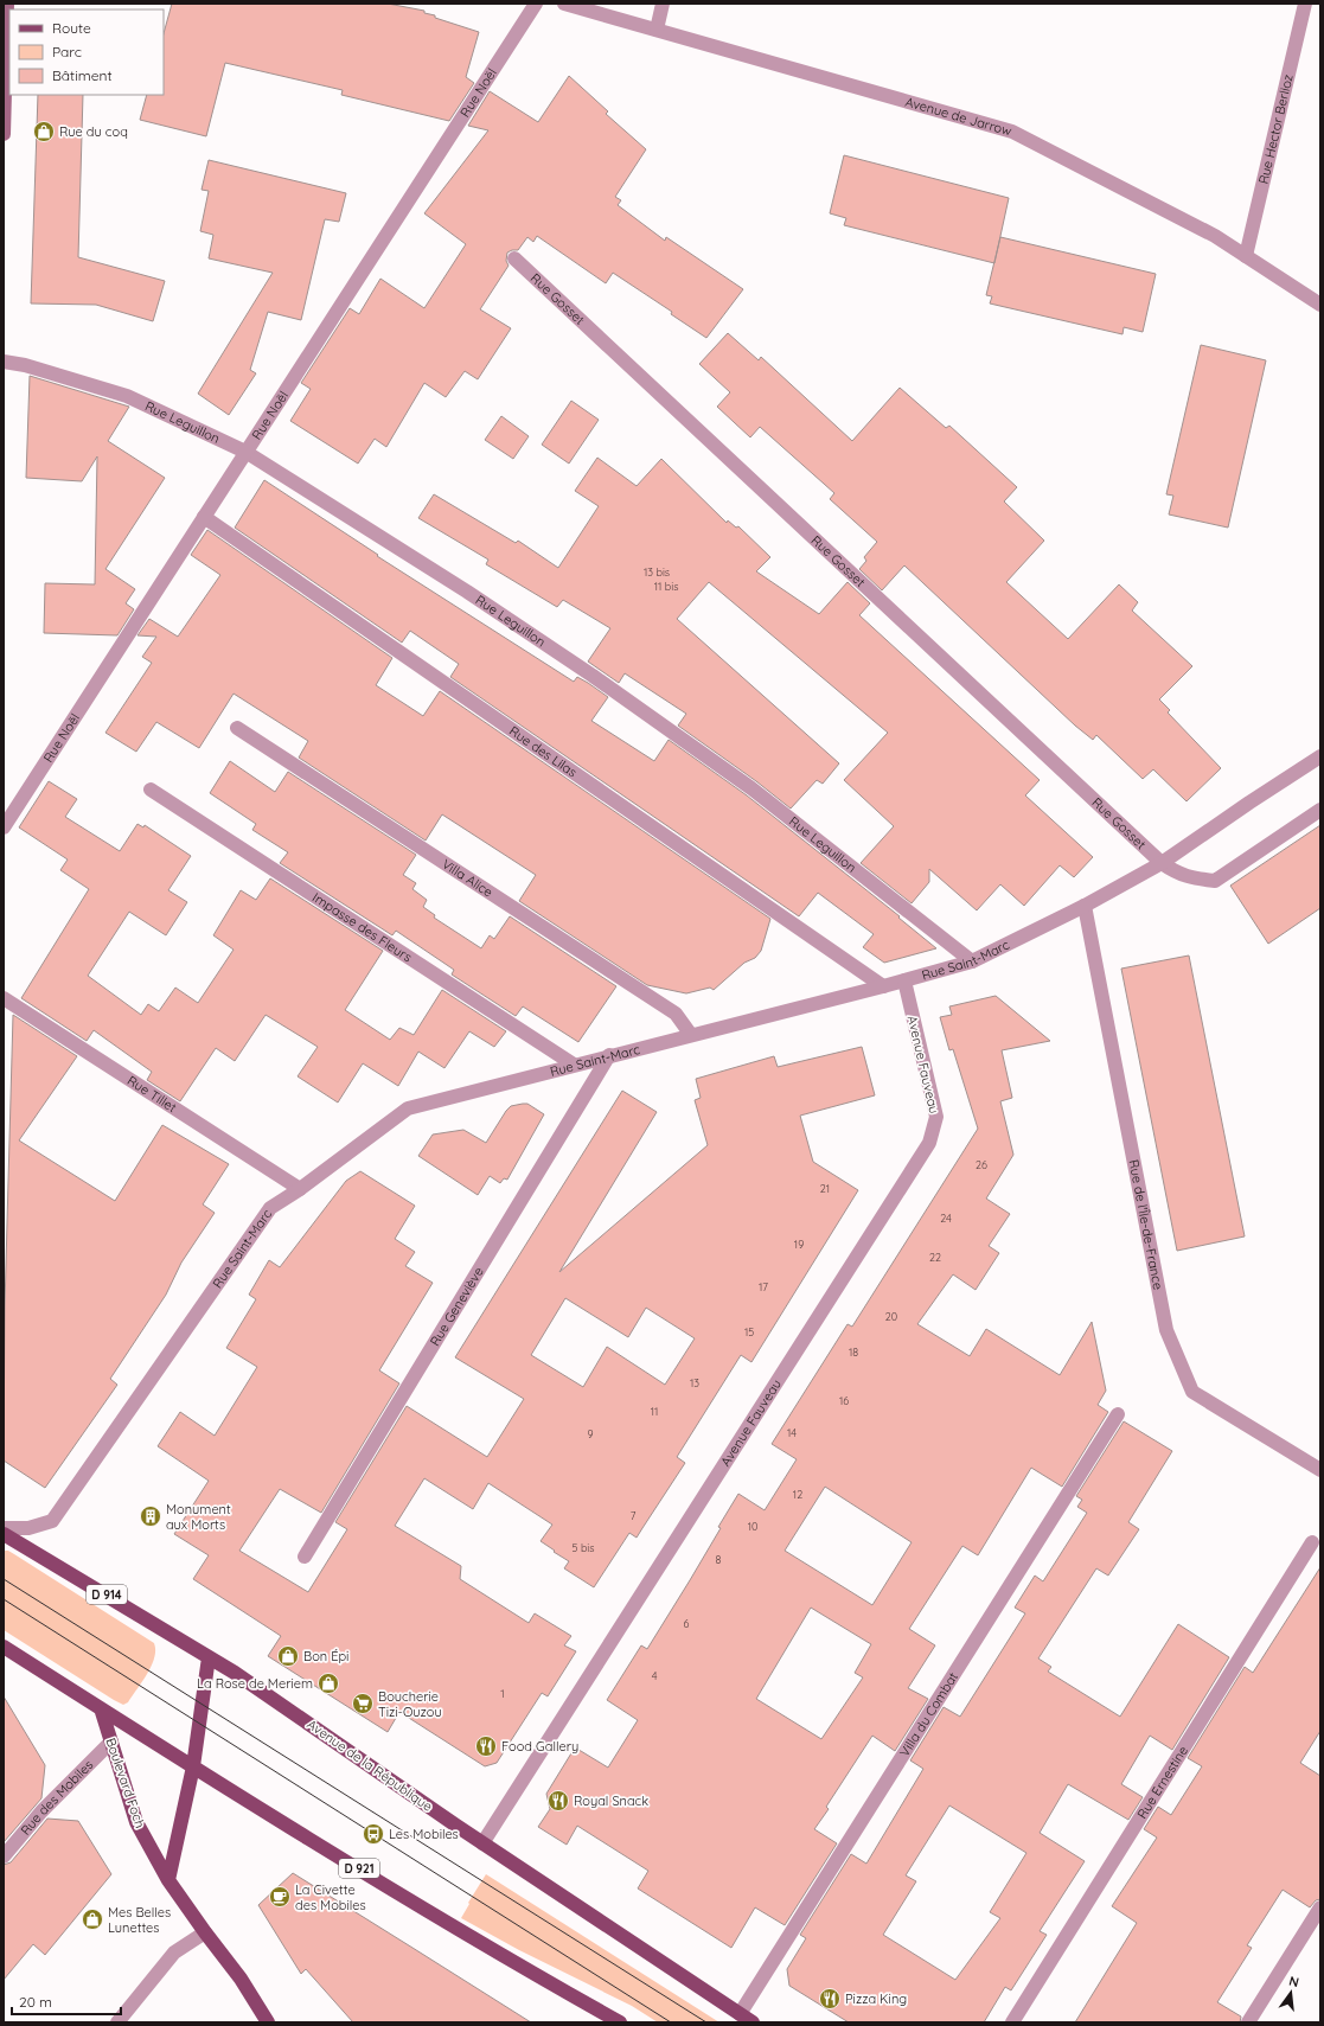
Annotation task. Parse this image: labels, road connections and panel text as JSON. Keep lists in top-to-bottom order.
{
  "streets": {
    "main road": [
      "D 914",
      "Avenue de la République",
      "Boulevard Foch",
      "D 921"
    ],
    "street": [
      "Rue Noël",
      "Avenue de Jarrow",
      "Rue Hector Berlioz",
      "Rue Gosset",
      "Rue Leguillon",
      "Rue des Lilas",
      "Villa Alice",
      "Impasse des Fleurs",
      "Rue Saint-Marc",
      "Avenue Fauveau",
      "Rue Tillet",
      "Rue de l'Île-de-France",
      "Rue Geneviève",
      "Villa du Combat",
      "Rue Ernestine",
      "Rue des Mobiles"
    ]
  },
  "crossings": [
    ["Rue Noël", "Rue Leguillon"],
    ["Rue Noël", "Rue des Lilas"],
    ["Avenue de Jarrow", "Rue Hector Berlioz"],
    ["Rue Gosset", "Rue Saint-Marc"],
    ["Rue Leguillon", "Rue Saint-Marc"],
    ["Rue des Lilas", "Rue Saint-Marc"],
    ["Villa Alice", "Rue Saint-Marc"],
    ["Impasse des Fleurs", "Rue Saint-Marc"],
    ["Rue Saint-Marc", "Avenue Fauveau"],
    ["Rue Saint-Marc", "Rue Tillet"],
    ["Rue Saint-Marc", "Rue de l'Île-de-France"],
    ["Rue Saint-Marc", "Rue Geneviève"],
    ["Avenue Fauveau", "Avenue de la République"],
    ["Villa du Combat", "Avenue de la République"],
    ["Boulevard Foch", "Rue des Mobiles"],
    ["Boulevard Foch", "D 921"]
  ],
  "places": {
    "shop": [
      "Rue du coq",
      "Bon Épi",
      "La Rose de Meriem",
      "Mes Belles Lunettes"
    ],
    "building": ["Monument aux Morts"],
    "supermarket": ["Boucherie Tizi-Ouzou"],
    "restaurant": ["Food Gallery", "Royal Snack", "Pizza King"],
    "bus stop": ["Les Mobiles"],
    "cafe": ["La Civette des Mobiles"]
  },
  "house_numbers": [
    "13 bis",
    "11 bis",
    "26",
    "21",
    "24",
    "19",
    "22",
    "17",
    "20",
    "15",
    "18",
    "13",
    "16",
    "11",
    "14",
    "9",
    "12",
    "7",
    "10",
    "5 bis",
    "8",
    "6",
    "4",
    "1"
  ],
  "legend": ["Route", "Parc", "Bâtiment"],
  "scale_bar": "20 m",
  "north": "top"
}
